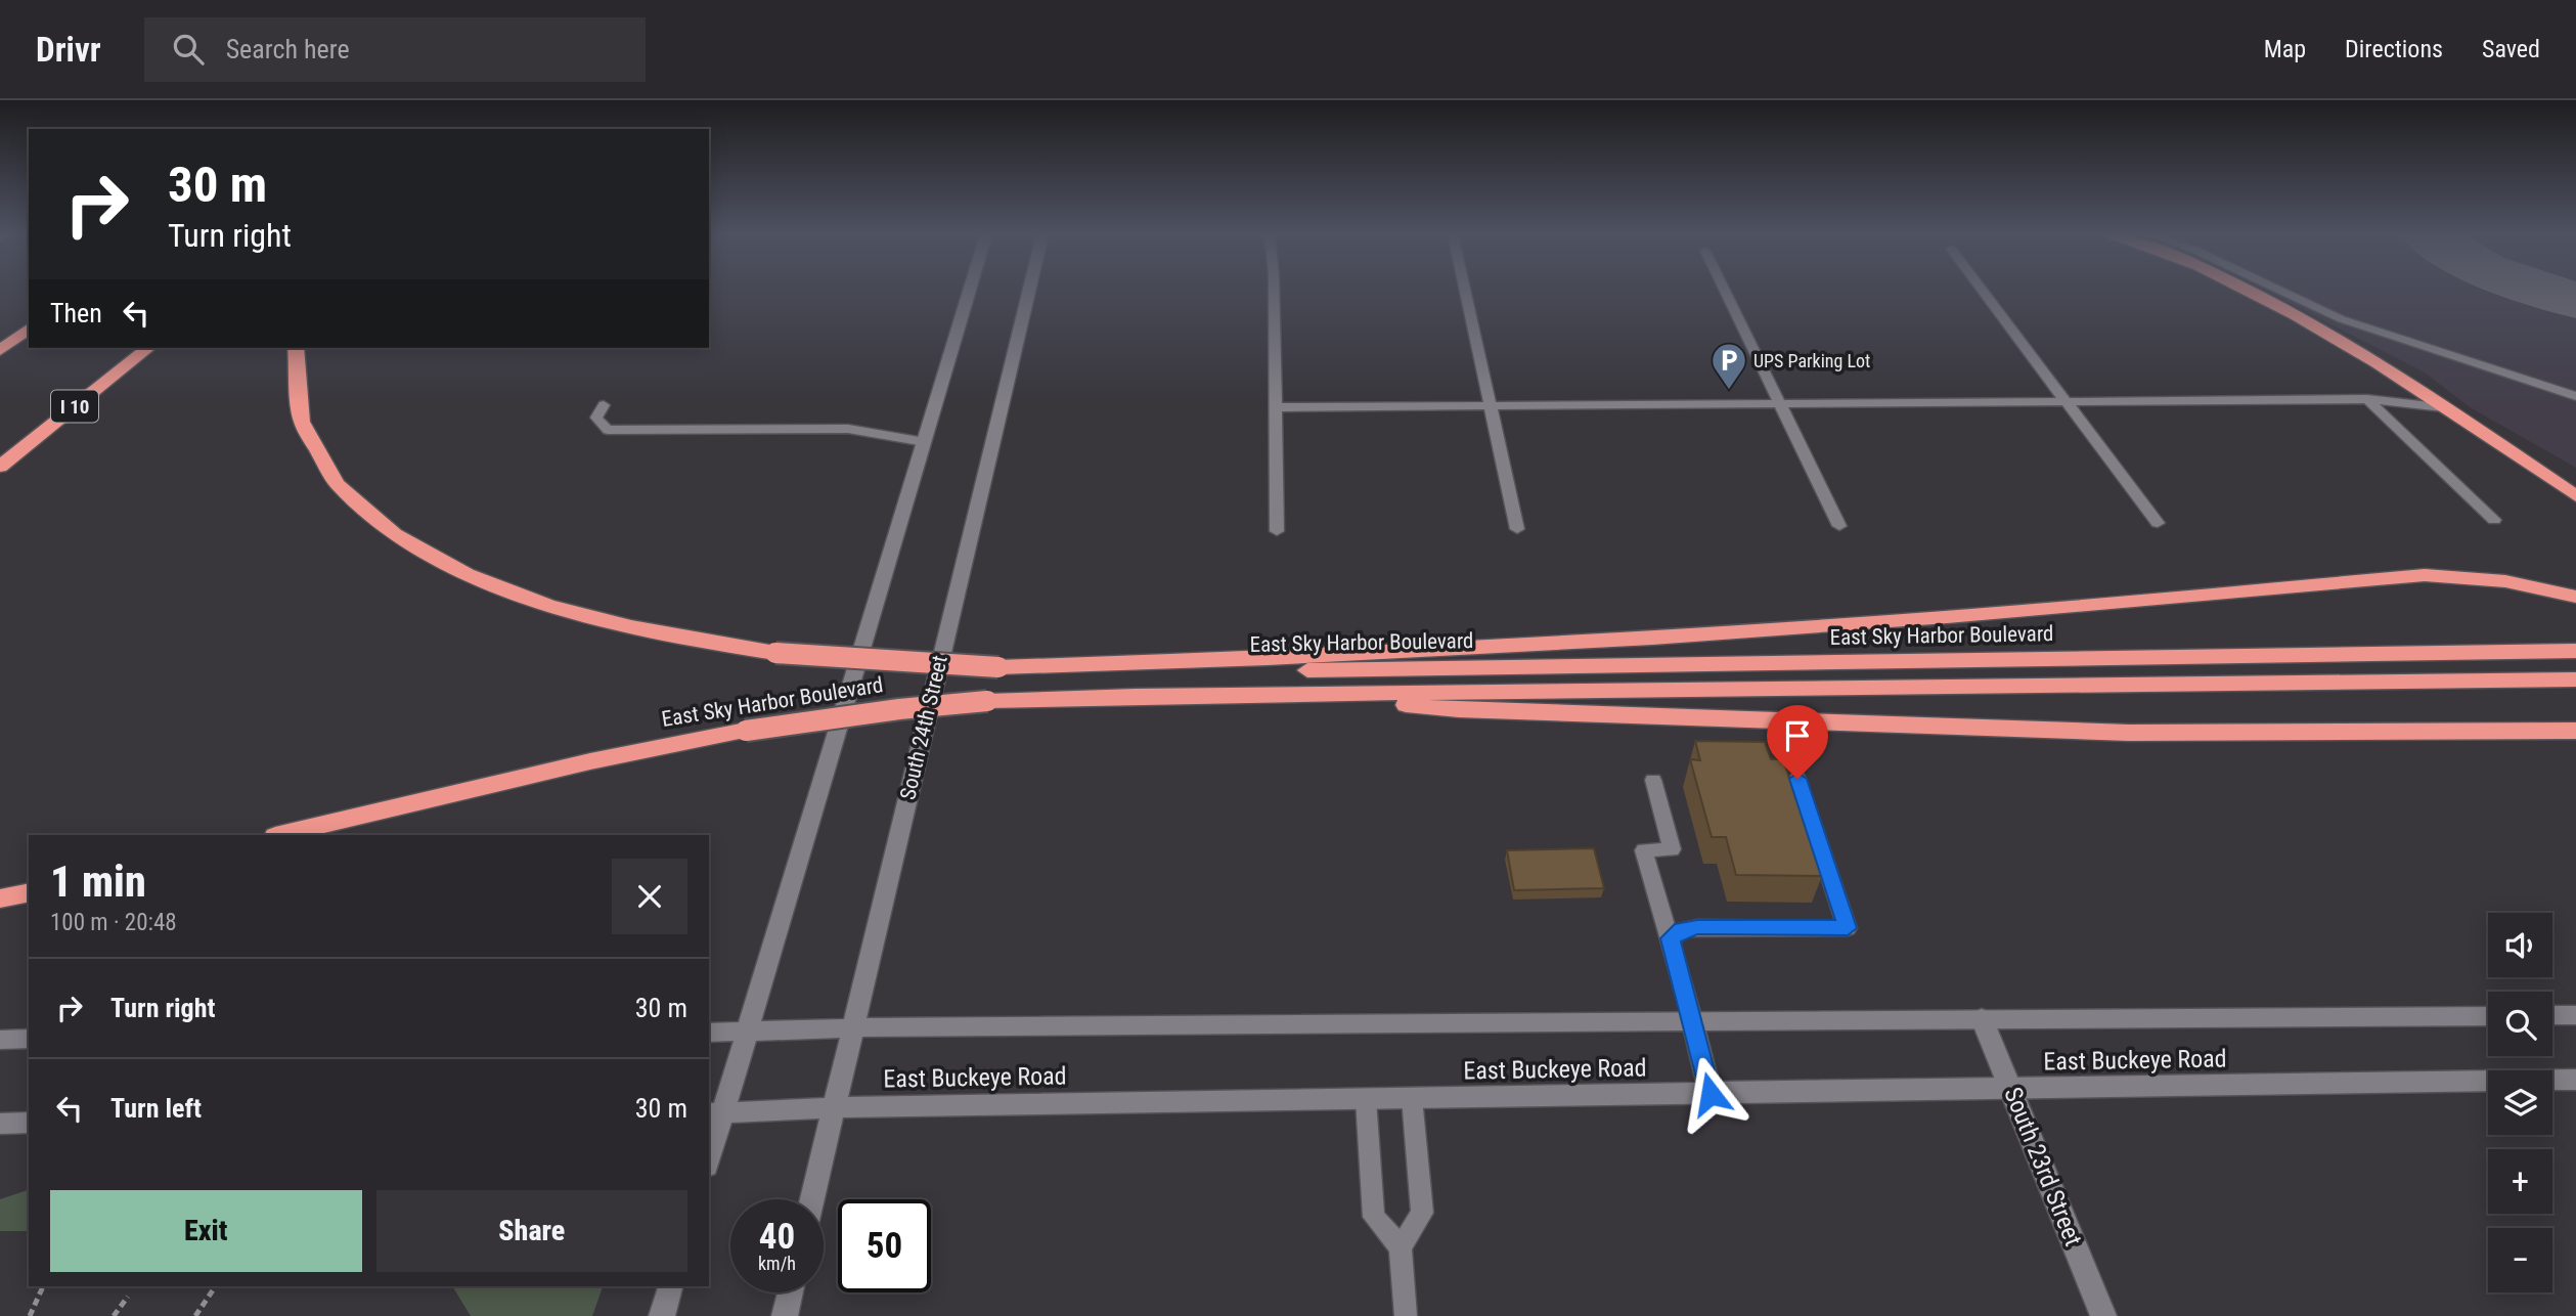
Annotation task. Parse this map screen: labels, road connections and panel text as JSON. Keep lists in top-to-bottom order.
{
  "streets": {
    "highway": ["I 10", "East Sky Harbor Boulevard"],
    "main road": ["South 24th Street", "East Buckeye Road", "South 23rd Street"]
  },
  "crossings": [
    ["South 24th Street", "East Buckeye Road"],
    ["East Buckeye Road", "South 23rd Street"]
  ],
  "places": {
    "parking": ["UPS Parking Lot"]
  },
  "page": {
    "header": "Drivr",
    "search": "Search here",
    "nav": ["Map", "Directions", "Saved"],
    "turn": ["30 m", "Turn right"],
    "then": "Then",
    "heading": ["1 min", "100 m · 20:48"],
    "map_buttons": ["+", "−"],
    "list": [
      {
        "name": "Turn right",
        "value": "30 m"
      },
      {
        "name": "Turn left",
        "value": "30 m"
      }
    ],
    "buttons": ["Exit", "Share"],
    "speed": "40 km/h",
    "limit": "50"
  }
}
